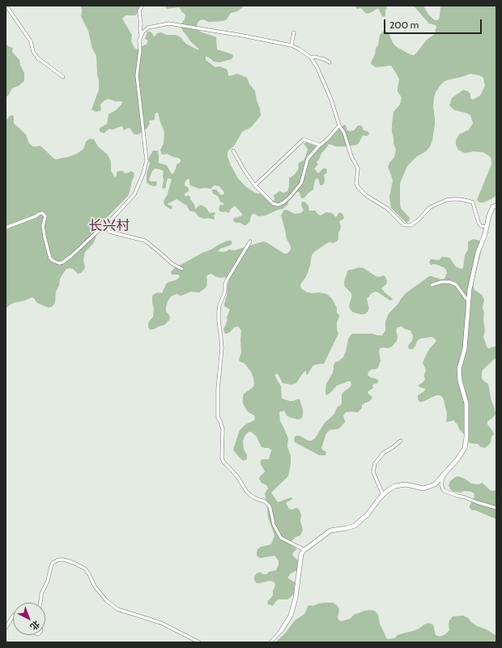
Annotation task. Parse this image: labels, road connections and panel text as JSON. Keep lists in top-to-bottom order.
{
  "districts": ["长兴村"],
  "scale_bar": "200 m",
  "north": "bottom right"
}
